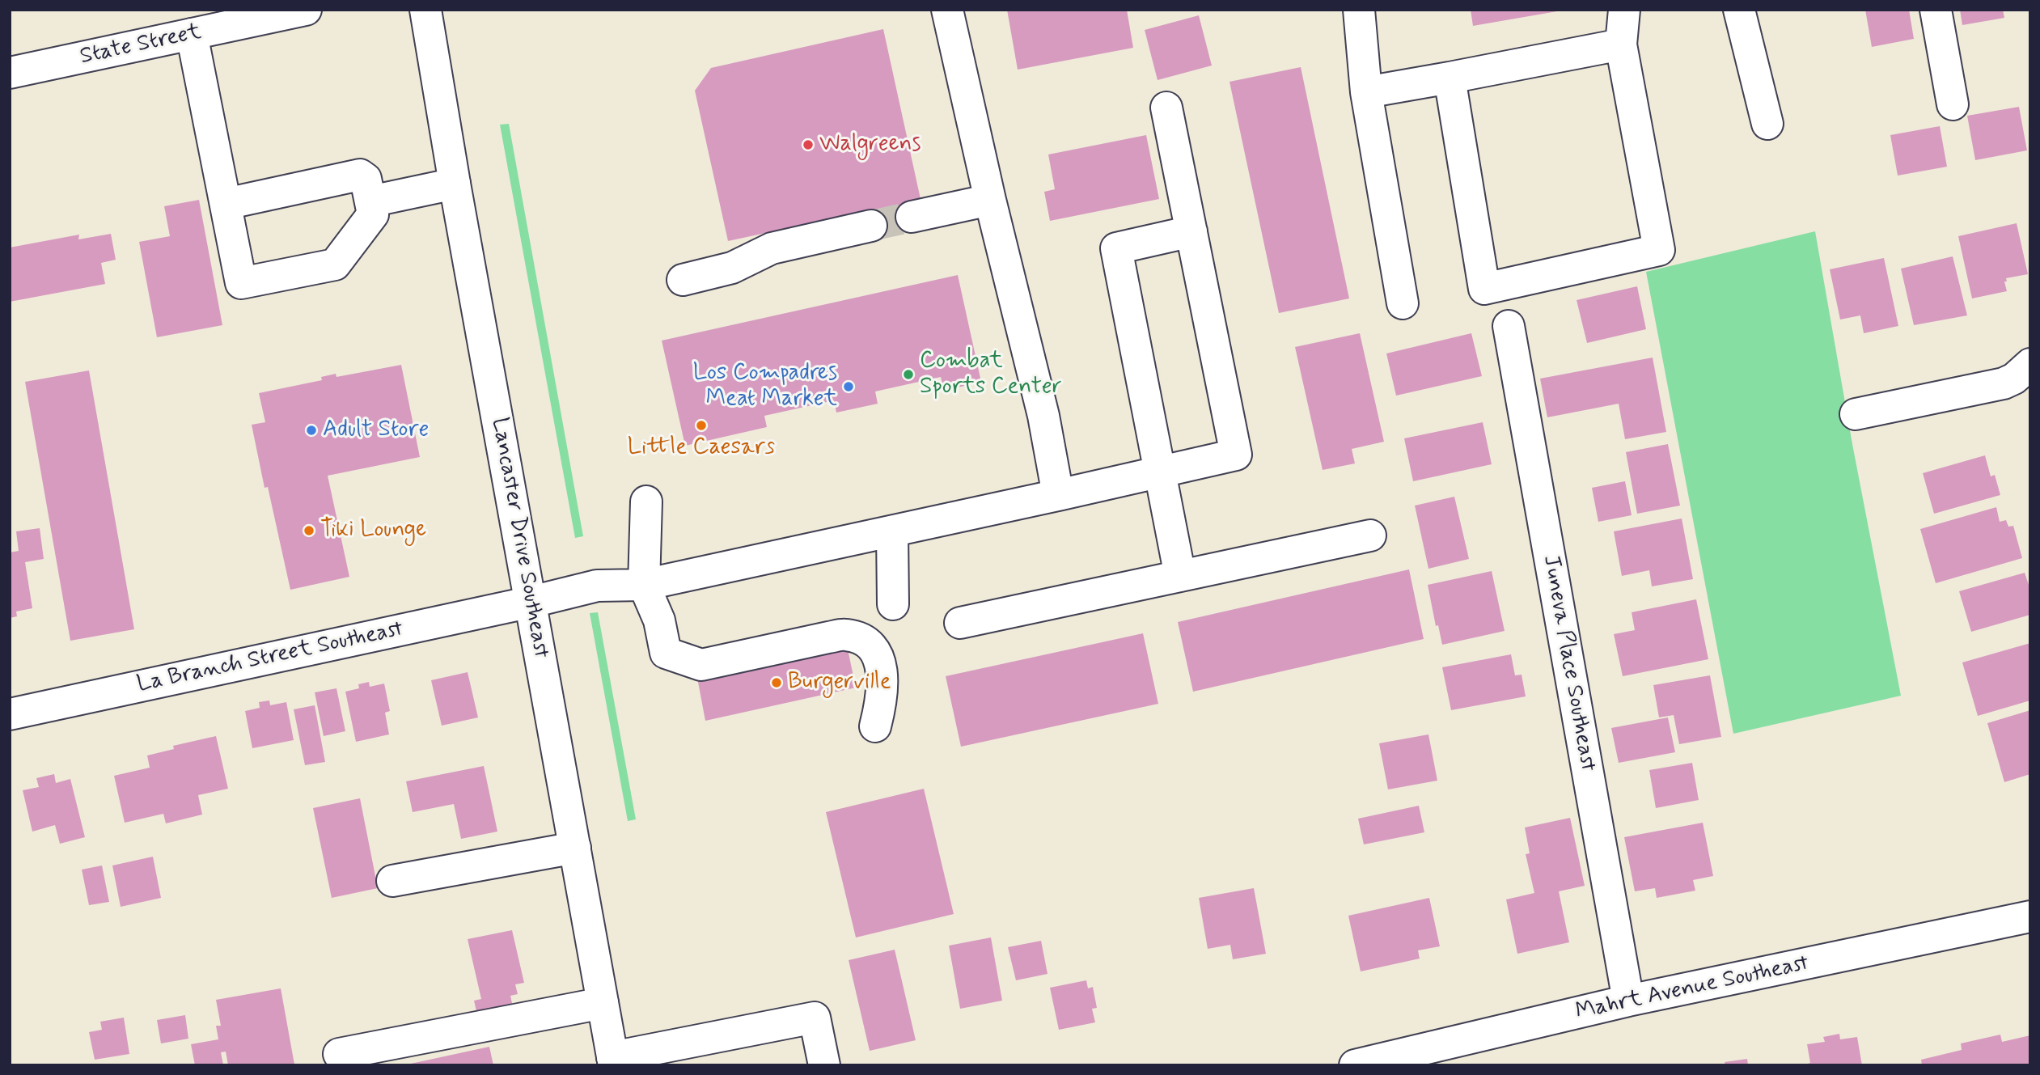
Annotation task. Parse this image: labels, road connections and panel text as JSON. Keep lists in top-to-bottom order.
{
  "streets": {
    "street": [
      "State Street",
      "Lancaster Drive Southeast",
      "La Branch Street Southeast",
      "Juneva Place Southeast",
      "Mahrt Avenue Southeast"
    ]
  },
  "crossings": [
    ["Lancaster Drive Southeast", "La Branch Street Southeast"],
    ["Juneva Place Southeast", "Mahrt Avenue Southeast"]
  ],
  "places": [
    "Walgreens",
    "Combat Sports Center",
    "Los Compadres Meat Market",
    "Little Caesars",
    "Adult Store",
    "Tiki Lounge",
    "Burgerville"
  ]
}
